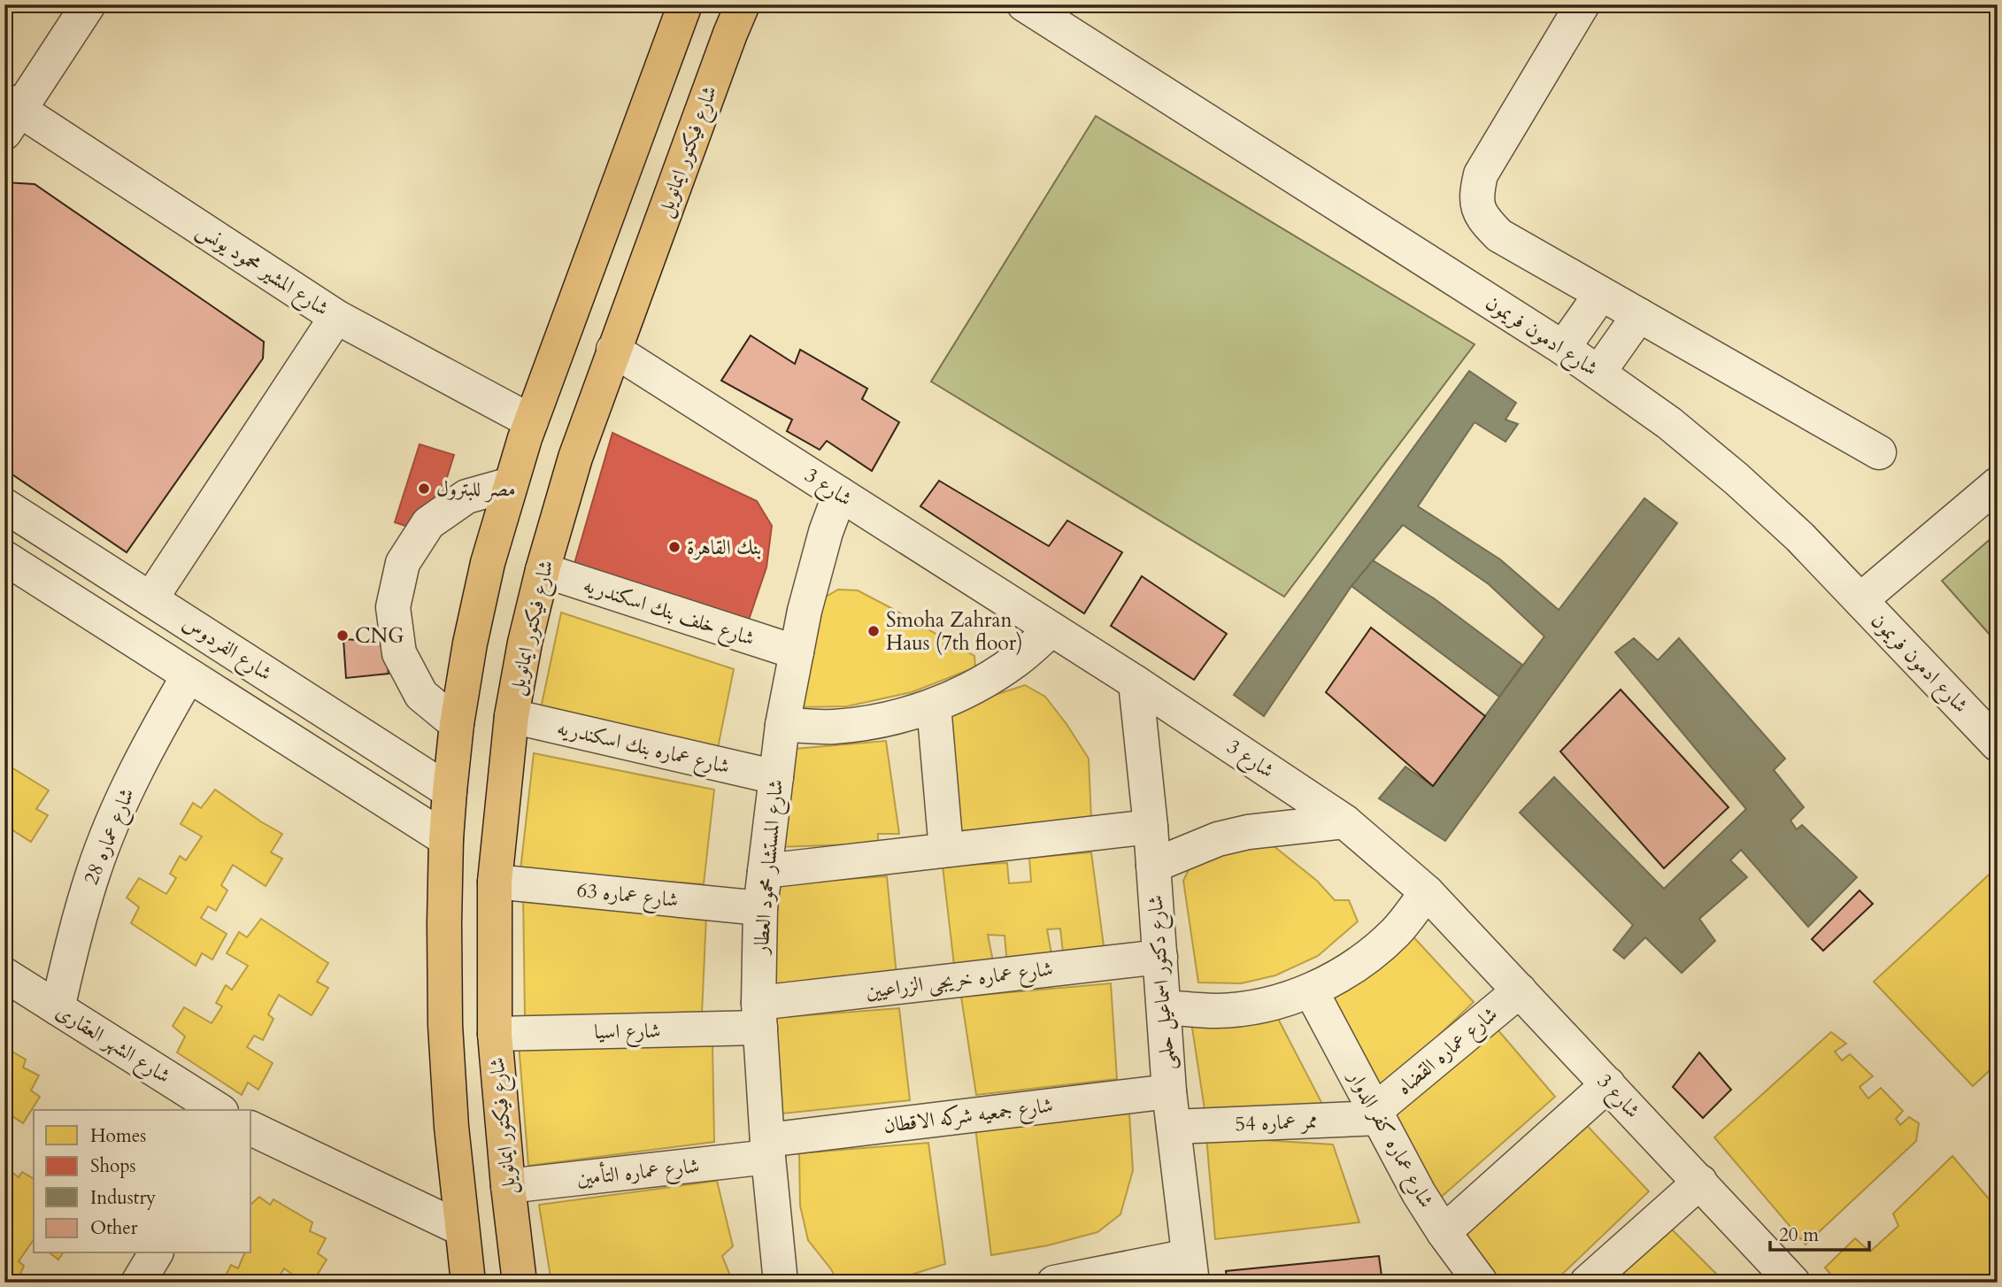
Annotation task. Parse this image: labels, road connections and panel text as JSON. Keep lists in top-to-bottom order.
{
  "streets": {
    "main road": ["شارع فيكتور ايمانويل"],
    "street": [
      "شارع المشير محمود يونس",
      "شارع ادمون فريمون",
      "شارع 3",
      "شارع خلف بنك اسكندريه",
      "شارع الفردوس",
      "شارع عماره بنك اسكندريه",
      "شارع عماره 28",
      "شارع المستشار محمود العطار",
      "شارع عماره 63",
      "شارع عماره خريجى الزراعيين",
      "شارع دكتور اسماعيل حلمى",
      "شارع اسيا",
      "شارع الشهر العقارى",
      "شارع عماره القضاه",
      "شارع جمعيه شركه الاقطان",
      "ممر عماره 54",
      "شارع عماره كفر الدوار",
      "شارع عماره التأمين"
    ]
  },
  "crossings": [
    ["شارع فيكتور ايمانويل", "شارع 3"],
    ["شارع فيكتور ايمانويل", "شارع خلف بنك اسكندريه"],
    ["شارع فيكتور ايمانويل", "شارع عماره بنك اسكندريه"],
    ["شارع فيكتور ايمانويل", "شارع عماره 63"],
    ["شارع فيكتور ايمانويل", "شارع اسيا"],
    ["شارع فيكتور ايمانويل", "شارع عماره التأمين"],
    ["شارع 3", "شارع المستشار محمود العطار"],
    ["شارع 3", "شارع دكتور اسماعيل حلمى"],
    ["شارع 3", "شارع عماره القضاه"],
    ["شارع خلف بنك اسكندريه", "شارع المستشار محمود العطار"],
    ["شارع عماره بنك اسكندريه", "شارع المستشار محمود العطار"],
    ["شارع عماره 28", "شارع الشهر العقارى"],
    ["شارع المستشار محمود العطار", "شارع عماره 63"],
    ["شارع المستشار محمود العطار", "شارع عماره خريجى الزراعيين"],
    ["شارع المستشار محمود العطار", "شارع اسيا"],
    ["شارع المستشار محمود العطار", "شارع جمعيه شركه الاقطان"],
    ["شارع المستشار محمود العطار", "شارع عماره التأمين"],
    ["شارع عماره خريجى الزراعيين", "شارع دكتور اسماعيل حلمى"],
    ["شارع عماره خريجى الزراعيين", "شارع اسيا"],
    ["شارع دكتور اسماعيل حلمى", "شارع جمعيه شركه الاقطان"],
    ["شارع دكتور اسماعيل حلمى", "ممر عماره 54"],
    ["شارع عماره القضاه", "ممر عماره 54"],
    ["شارع عماره القضاه", "شارع عماره كفر الدوار"],
    ["شارع جمعيه شركه الاقطان", "شارع عماره التأمين"],
    ["ممر عماره 54", "شارع عماره كفر الدوار"]
  ],
  "places": [
    "مصر للبترول",
    "بنك القاهرة",
    "Smoha Zahran Haus (7th floor)",
    "CNG"
  ],
  "legend": [
    "Homes",
    "Shops",
    "Industry",
    "Other"
  ],
  "scale_bar": "20 m"
}
